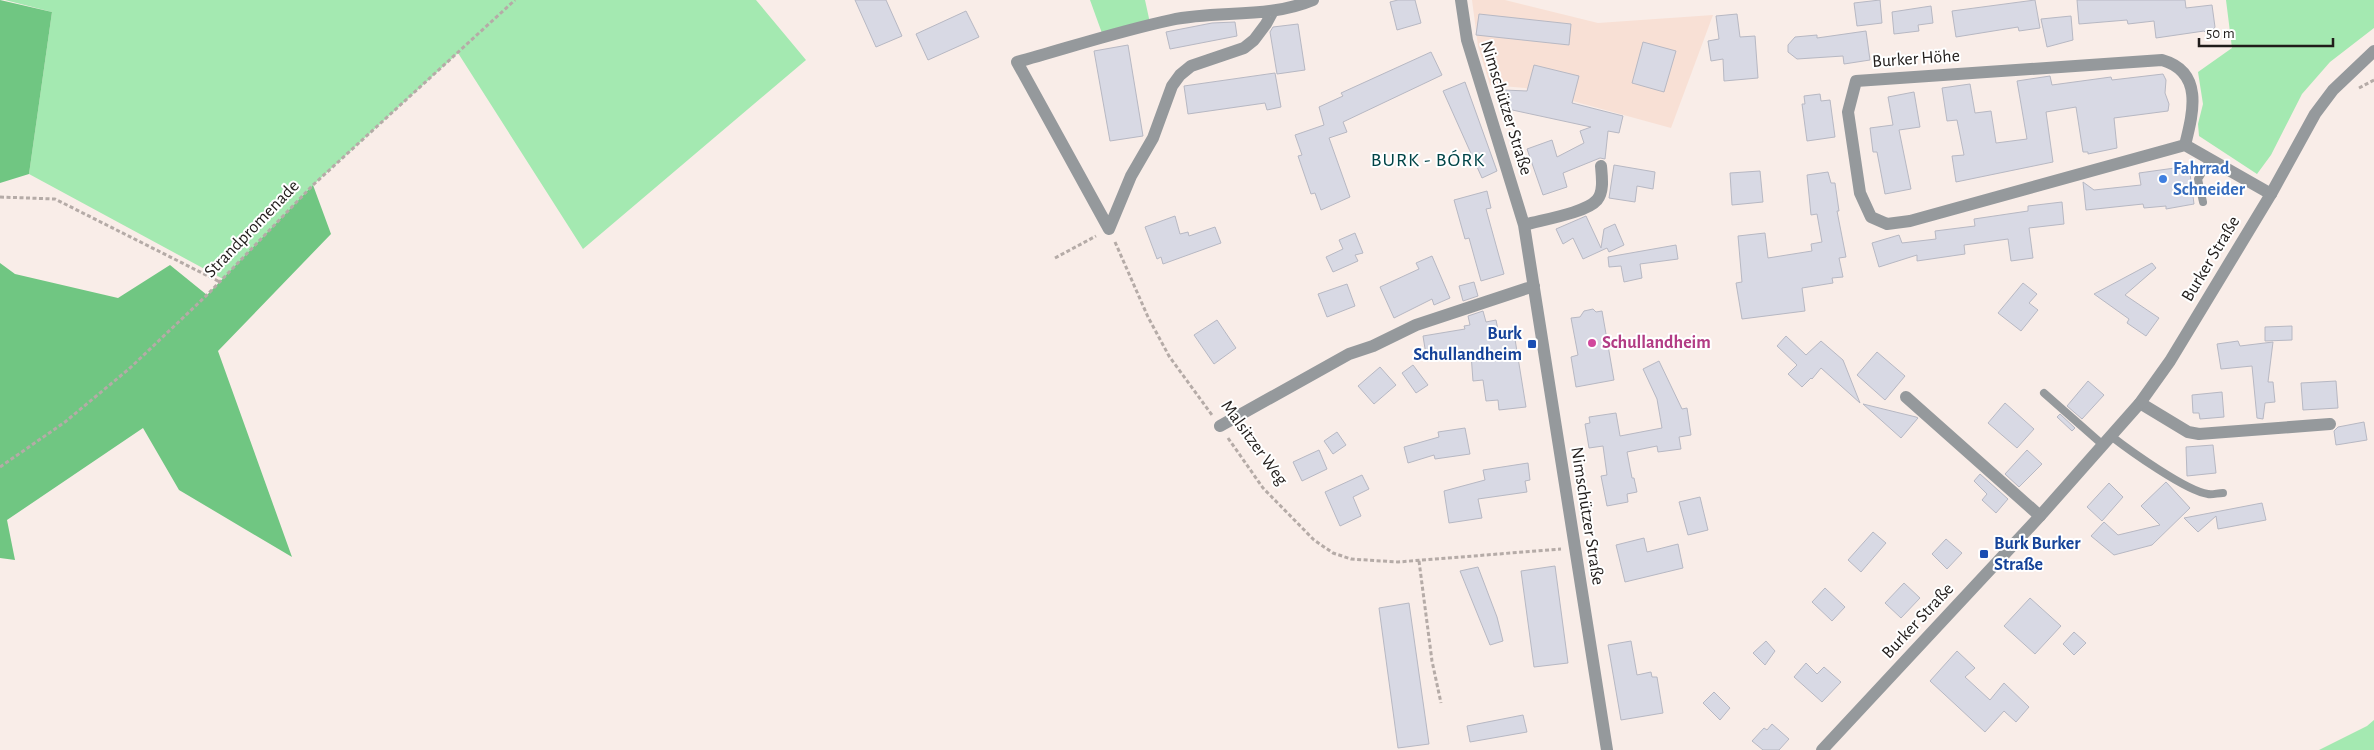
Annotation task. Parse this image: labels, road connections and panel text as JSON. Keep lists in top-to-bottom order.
{
  "streets": {
    "street": ["Burker Höhe", "Nimschützer Straße", "Burker Straße"],
    "path": ["Strandpromenade", "Malsitzer Weg"]
  },
  "crossings": [
    ["Nimschützer Straße", "Malsitzer Weg"]
  ],
  "districts": ["BURK - BÓRK"],
  "places": {
    "other": ["Fahrrad Schneider", "Schullandheim"],
    "transit": ["Burk Schullandheim", "Burk Burker Straße"]
  },
  "scale_bar": "50 m"
}
